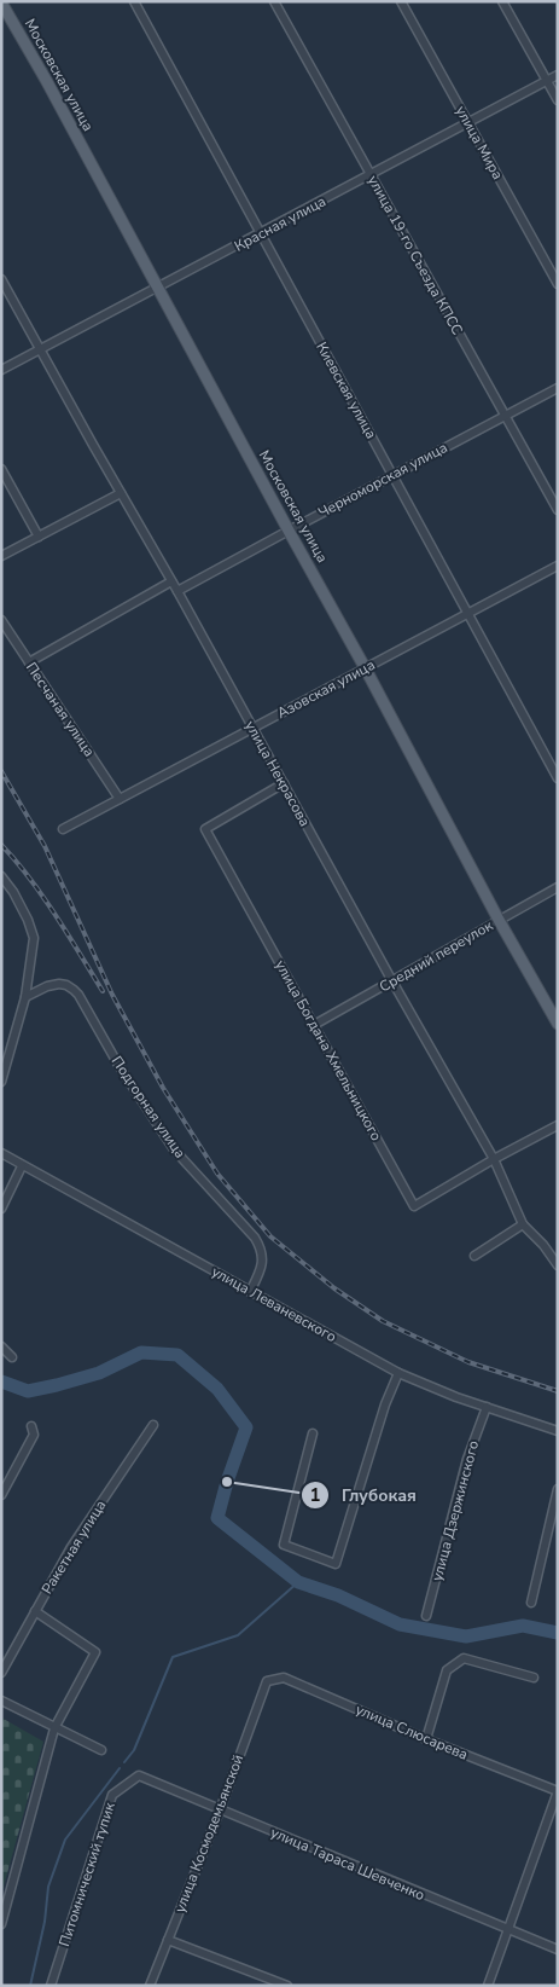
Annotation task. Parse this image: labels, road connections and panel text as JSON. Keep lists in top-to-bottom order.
{
  "streets": {
    "main road": ["Московская улица"],
    "street": [
      "улица Мира",
      "Красная улица",
      "улица 19-го Съезда КПСС",
      "Киевская улица",
      "Черноморская улица",
      "Азовская улица",
      "Песчаная улица",
      "улица Некрасова",
      "Средний переулок",
      "улица Богдана Хмельницкого",
      "Подгорная улица",
      "улица Леваневского",
      "улица Дзержинского",
      "Ракетная улица",
      "улица Слюсарева",
      "улица Космодемьянской",
      "улица Тараса Шевченко",
      "Питомнический тупик"
    ]
  },
  "crossings": [
    ["Московская улица", "Красная улица"],
    ["Московская улица", "Черноморская улица"],
    ["Московская улица", "Азовская улица"],
    ["Московская улица", "Средний переулок"],
    ["улица Мира", "Красная улица"],
    ["Красная улица", "улица 19-го Съезда КПСС"],
    ["Красная улица", "Киевская улица"],
    ["Красная улица", "улица Некрасова"],
    ["улица 19-го Съезда КПСС", "Черноморская улица"],
    ["Киевская улица", "Черноморская улица"],
    ["Киевская улица", "Азовская улица"],
    ["Черноморская улица", "улица Некрасова"],
    ["Азовская улица", "Песчаная улица"],
    ["Азовская улица", "улица Некрасова"],
    ["улица Некрасова", "Средний переулок"],
    ["улица Некрасова", "улица Богдана Хмельницкого"],
    ["Средний переулок", "улица Богдана Хмельницкого"],
    ["Подгорная улица", "улица Леваневского"],
    ["улица Леваневского", "улица Дзержинского"],
    ["улица Слюсарева", "улица Космодемьянской"],
    ["улица Космодемьянской", "улица Тараса Шевченко"],
    ["улица Тараса Шевченко", "Питомнический тупик"]
  ],
  "places": ["Глубокая"]
}
